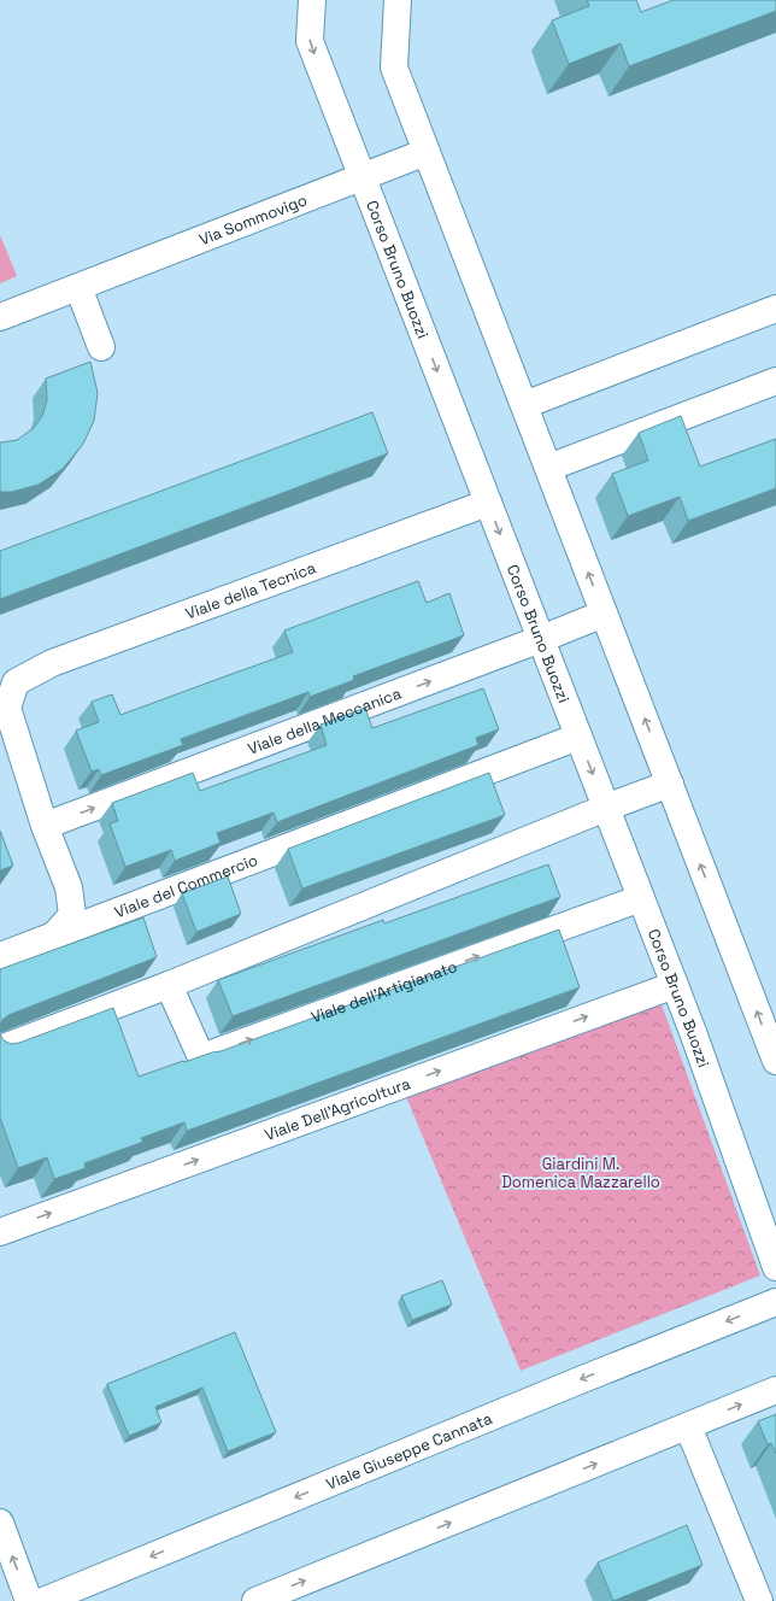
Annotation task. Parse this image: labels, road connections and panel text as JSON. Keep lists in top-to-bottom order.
{
  "streets": {
    "street": [
      "Via Sommovigo",
      "Corso Bruno Buozzi",
      "Viale della Tecnica",
      "Viale della Meccanica",
      "Viale del Commercio",
      "Viale dell'Artigianato",
      "Viale Dell'Agricoltura",
      "Viale Giuseppe Cannata"
    ]
  },
  "crossings": [
    ["Via Sommovigo", "Corso Bruno Buozzi"],
    ["Corso Bruno Buozzi", "Viale della Tecnica"],
    ["Corso Bruno Buozzi", "Viale della Meccanica"],
    ["Corso Bruno Buozzi", "Viale del Commercio"],
    ["Corso Bruno Buozzi", "Viale dell'Artigianato"],
    ["Corso Bruno Buozzi", "Viale Dell'Agricoltura"],
    ["Viale della Tecnica", "Viale della Meccanica"]
  ],
  "parks": ["Giardini M. Domenica Mazzarello"]
}
